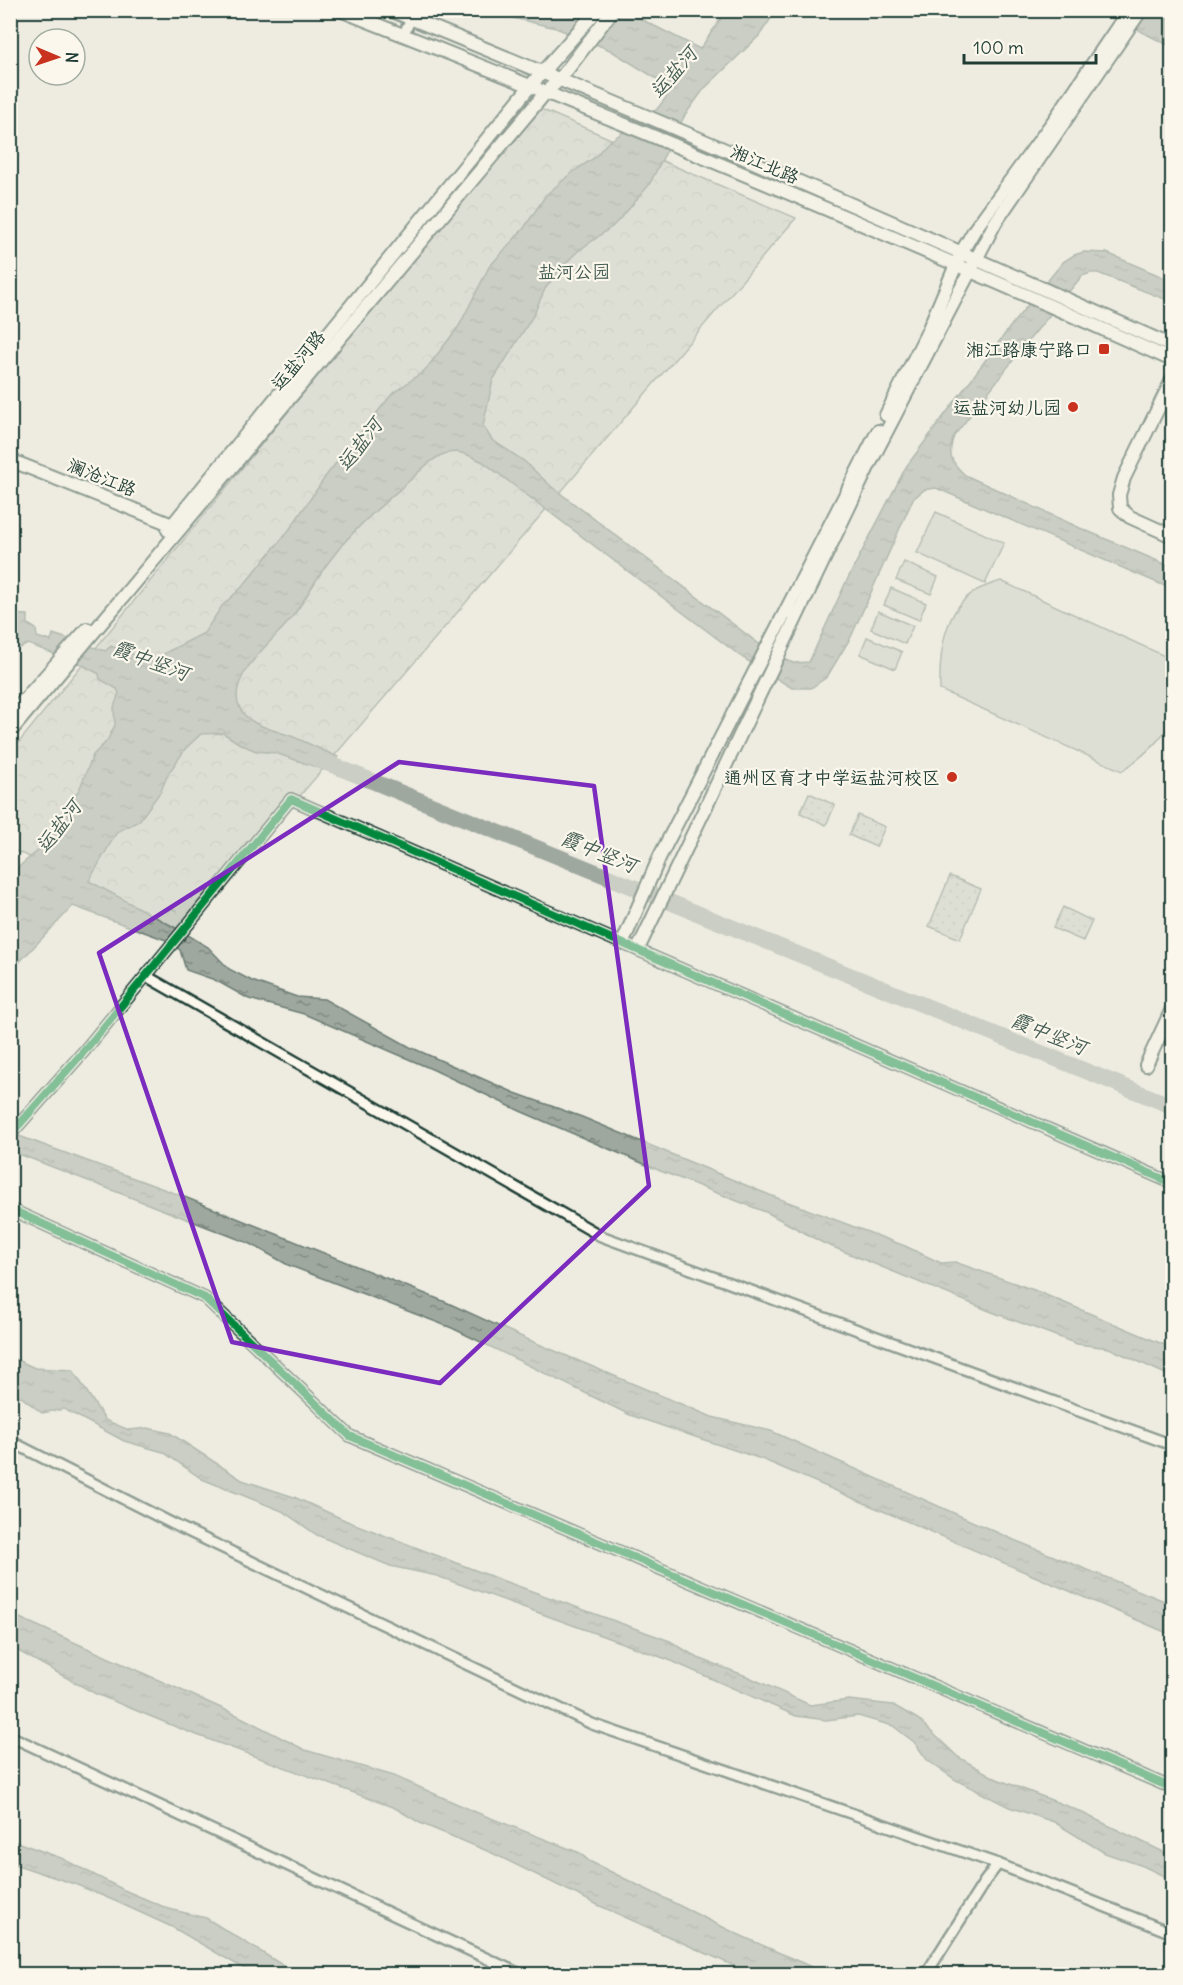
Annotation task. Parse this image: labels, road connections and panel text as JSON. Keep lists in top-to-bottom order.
{
  "streets": {
    "street": ["湘江北路", "运盐河路", "澜沧江路"]
  },
  "crossings": [
    ["湘江北路", "运盐河路"],
    ["运盐河路", "澜沧江路"]
  ],
  "water": ["运盐河", "霞中竖河"],
  "parks": ["盐河公园"],
  "places": {
    "transit": ["湘江路康宁路口"],
    "other": ["运盐河幼儿园", "通州区育才中学运盐河校区"]
  },
  "scale_bar": "100 m",
  "north": "right"
}
